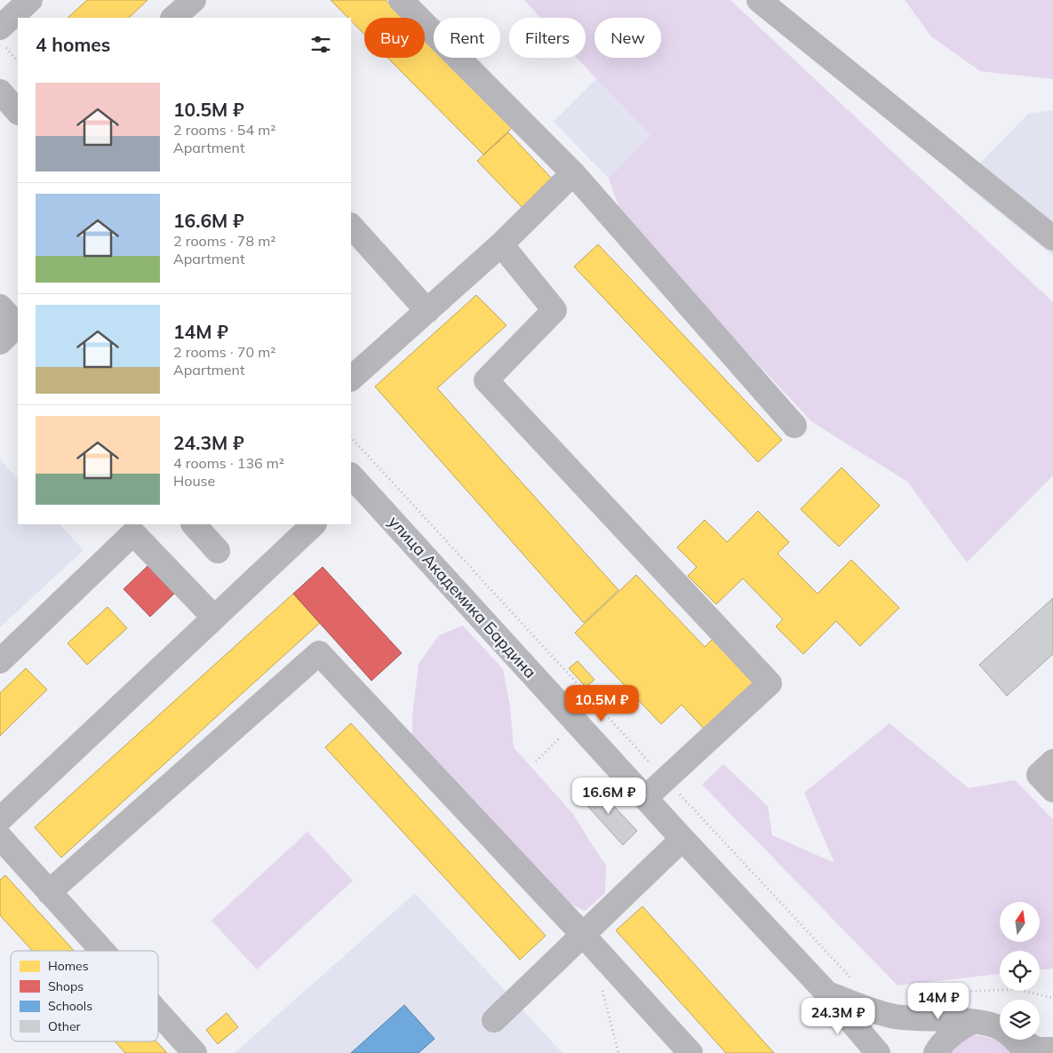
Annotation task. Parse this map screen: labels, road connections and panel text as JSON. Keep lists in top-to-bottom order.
{
  "streets": {
    "street": ["улица Академика Бардина"]
  },
  "legend": [
    "Homes",
    "Shops",
    "Schools",
    "Other"
  ],
  "north": "top",
  "page": {
    "chip": [
      "Buy",
      "Rent",
      "Filters",
      "New"
    ],
    "heading": "4 homes",
    "list": [
      {
        "name": "10.5M ₽",
        "note": "2 rooms · 54 m² · Apartment"
      },
      {
        "name": "16.6M ₽",
        "note": "2 rooms · 78 m² · Apartment"
      },
      {
        "name": "14M ₽",
        "note": "2 rooms · 70 m² · Apartment"
      },
      {
        "name": "24.3M ₽",
        "note": "4 rooms · 136 m² · House"
      }
    ],
    "price": [
      "10.5M ₽",
      "16.6M ₽",
      "14M ₽",
      "24.3M ₽"
    ]
  }
}
